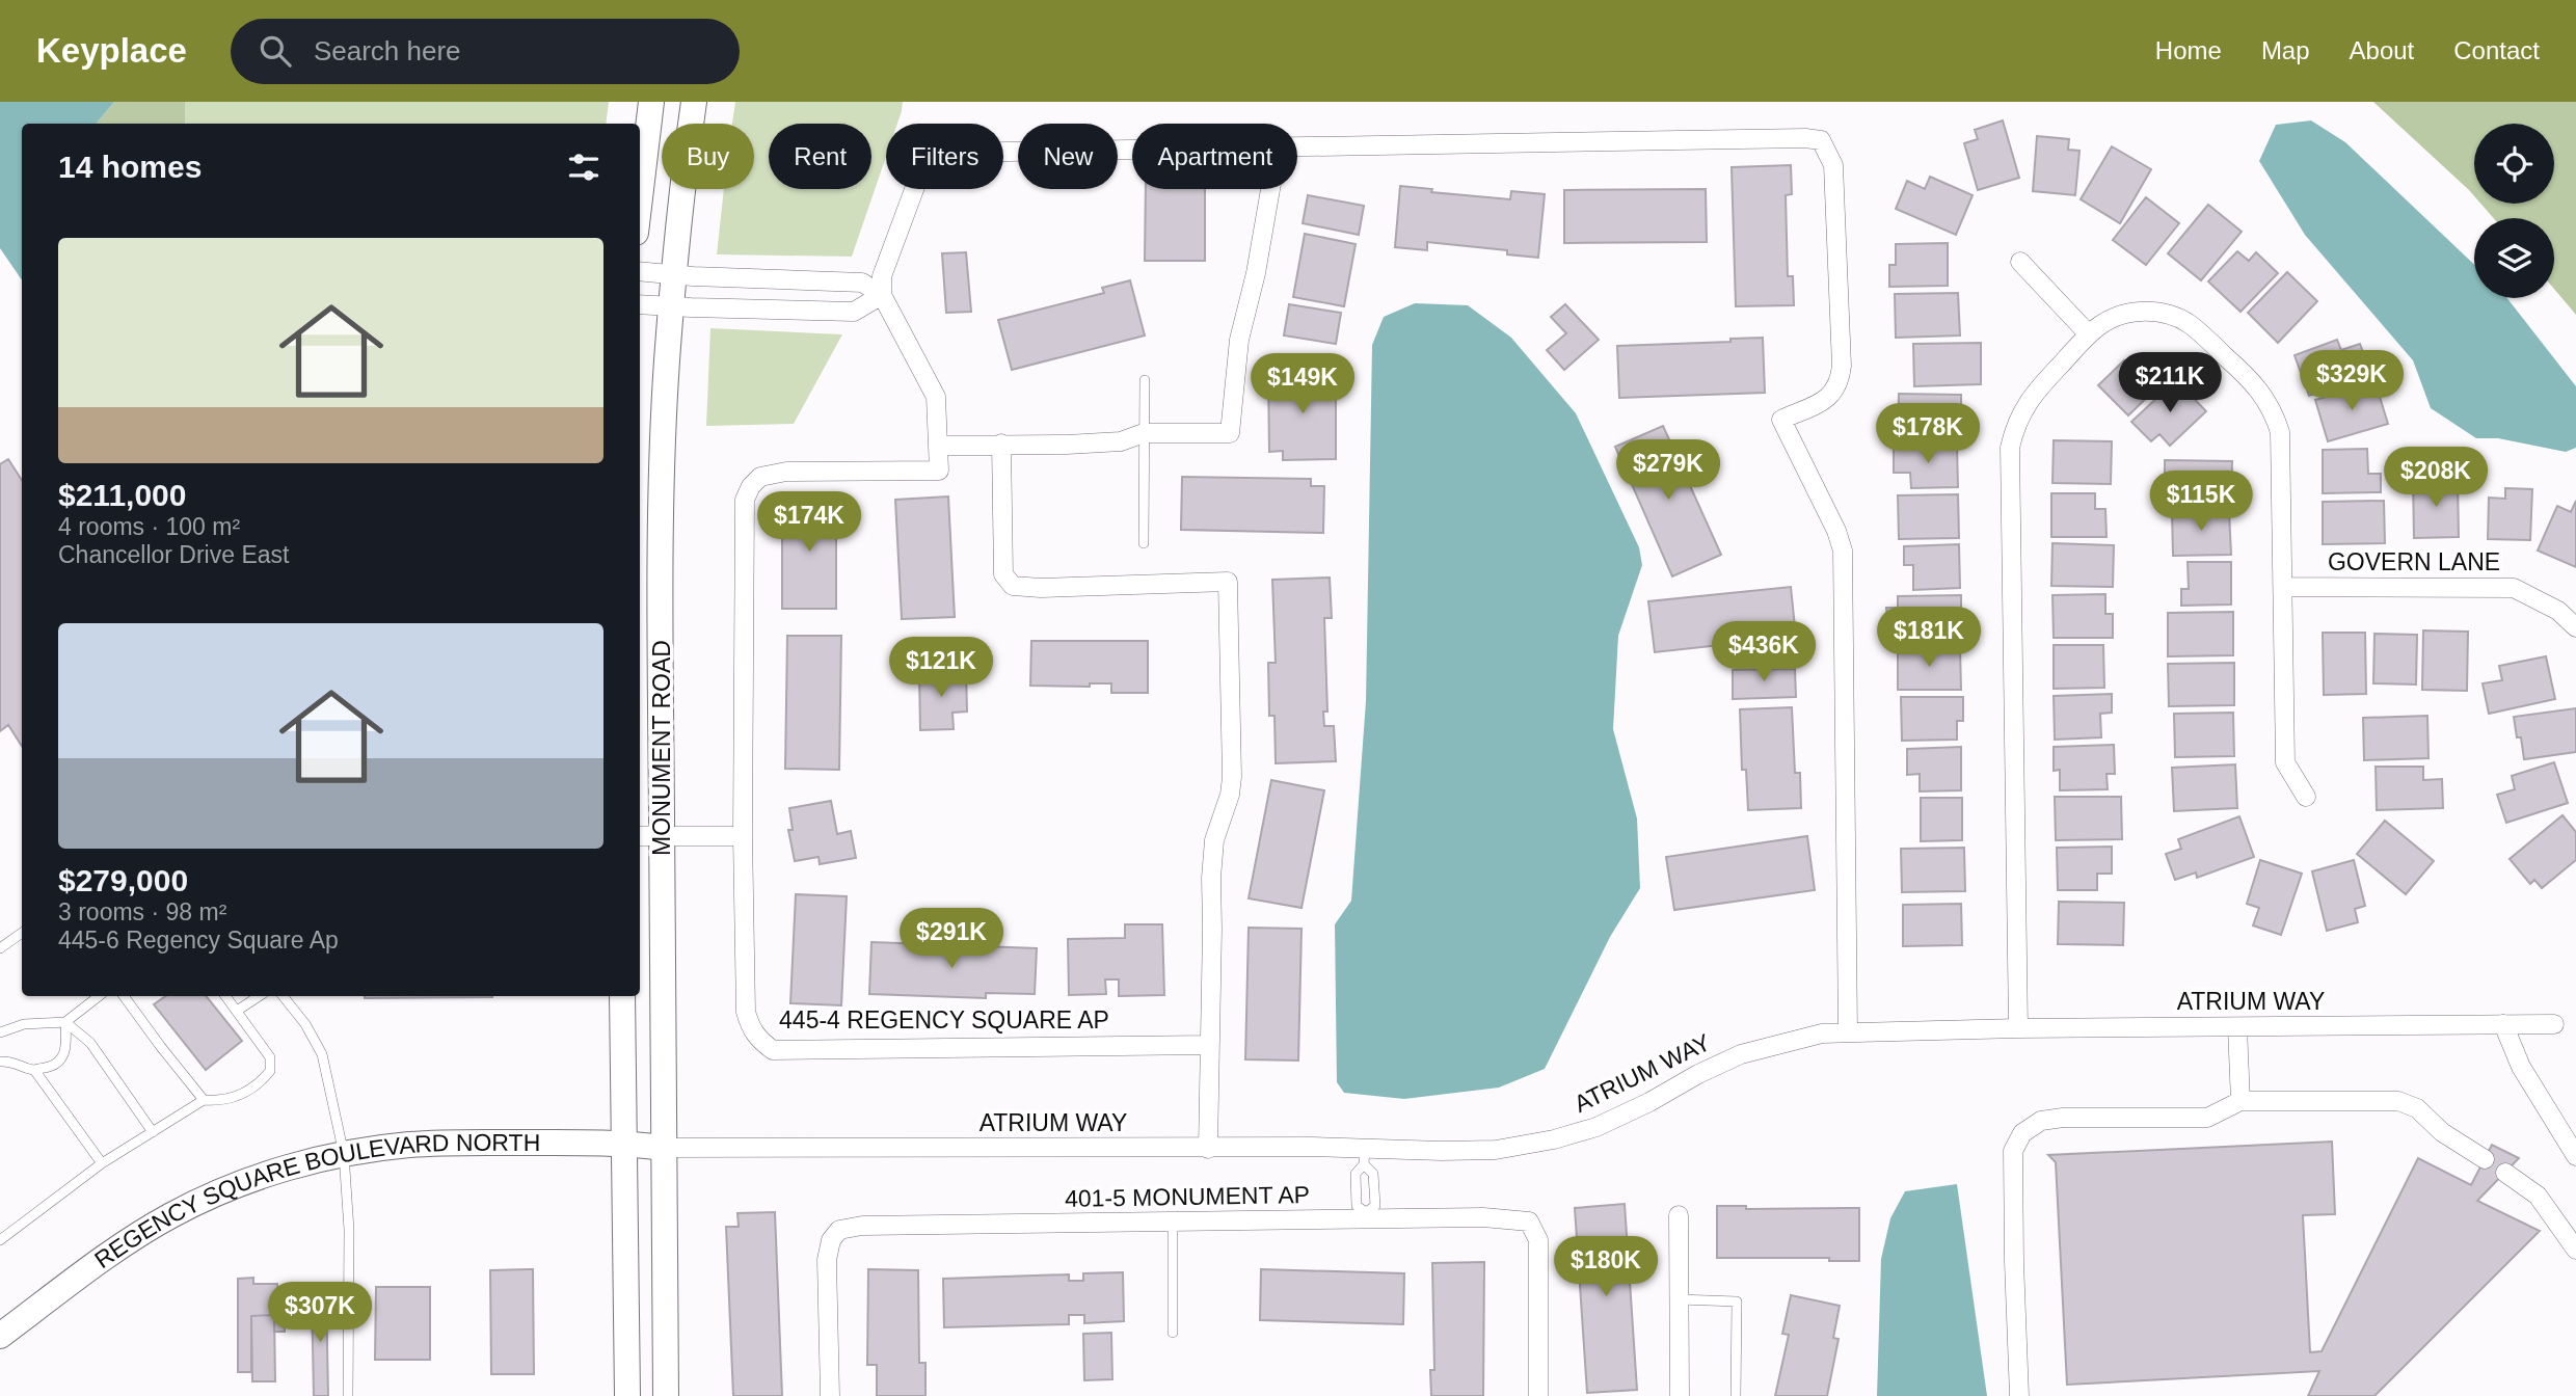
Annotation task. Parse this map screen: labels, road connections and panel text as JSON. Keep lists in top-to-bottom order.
{
  "streets": {
    "main road": ["MONUMENT ROAD", "REGENCY SQUARE BOULEVARD NORTH"],
    "street": [
      "GOVERN LANE",
      "ATRIUM WAY",
      "445-4 REGENCY SQUARE AP",
      "401-5 MONUMENT AP"
    ]
  },
  "crossings": [
    ["MONUMENT ROAD", "ATRIUM WAY"],
    ["MONUMENT ROAD", "REGENCY SQUARE BOULEVARD NORTH"],
    ["ATRIUM WAY", "REGENCY SQUARE BOULEVARD NORTH"]
  ],
  "page": {
    "header": "Keyplace",
    "search": "Search here",
    "nav": [
      "Home",
      "Map",
      "About",
      "Contact"
    ],
    "chip": [
      "Buy",
      "Rent",
      "Filters",
      "New",
      "Apartment"
    ],
    "heading": "14 homes",
    "list": [
      {
        "name": "$211,000",
        "note": "4 rooms · 100 m² · Chancellor Drive East"
      },
      {
        "name": "$279,000",
        "note": "3 rooms · 98 m² · 445-6 Regency Square Ap"
      }
    ],
    "price": [
      "$329K",
      "$211K",
      "$149K",
      "$178K",
      "$279K",
      "$208K",
      "$115K",
      "$174K",
      "$181K",
      "$436K",
      "$121K",
      "$291K",
      "$180K",
      "$307K"
    ]
  }
}
